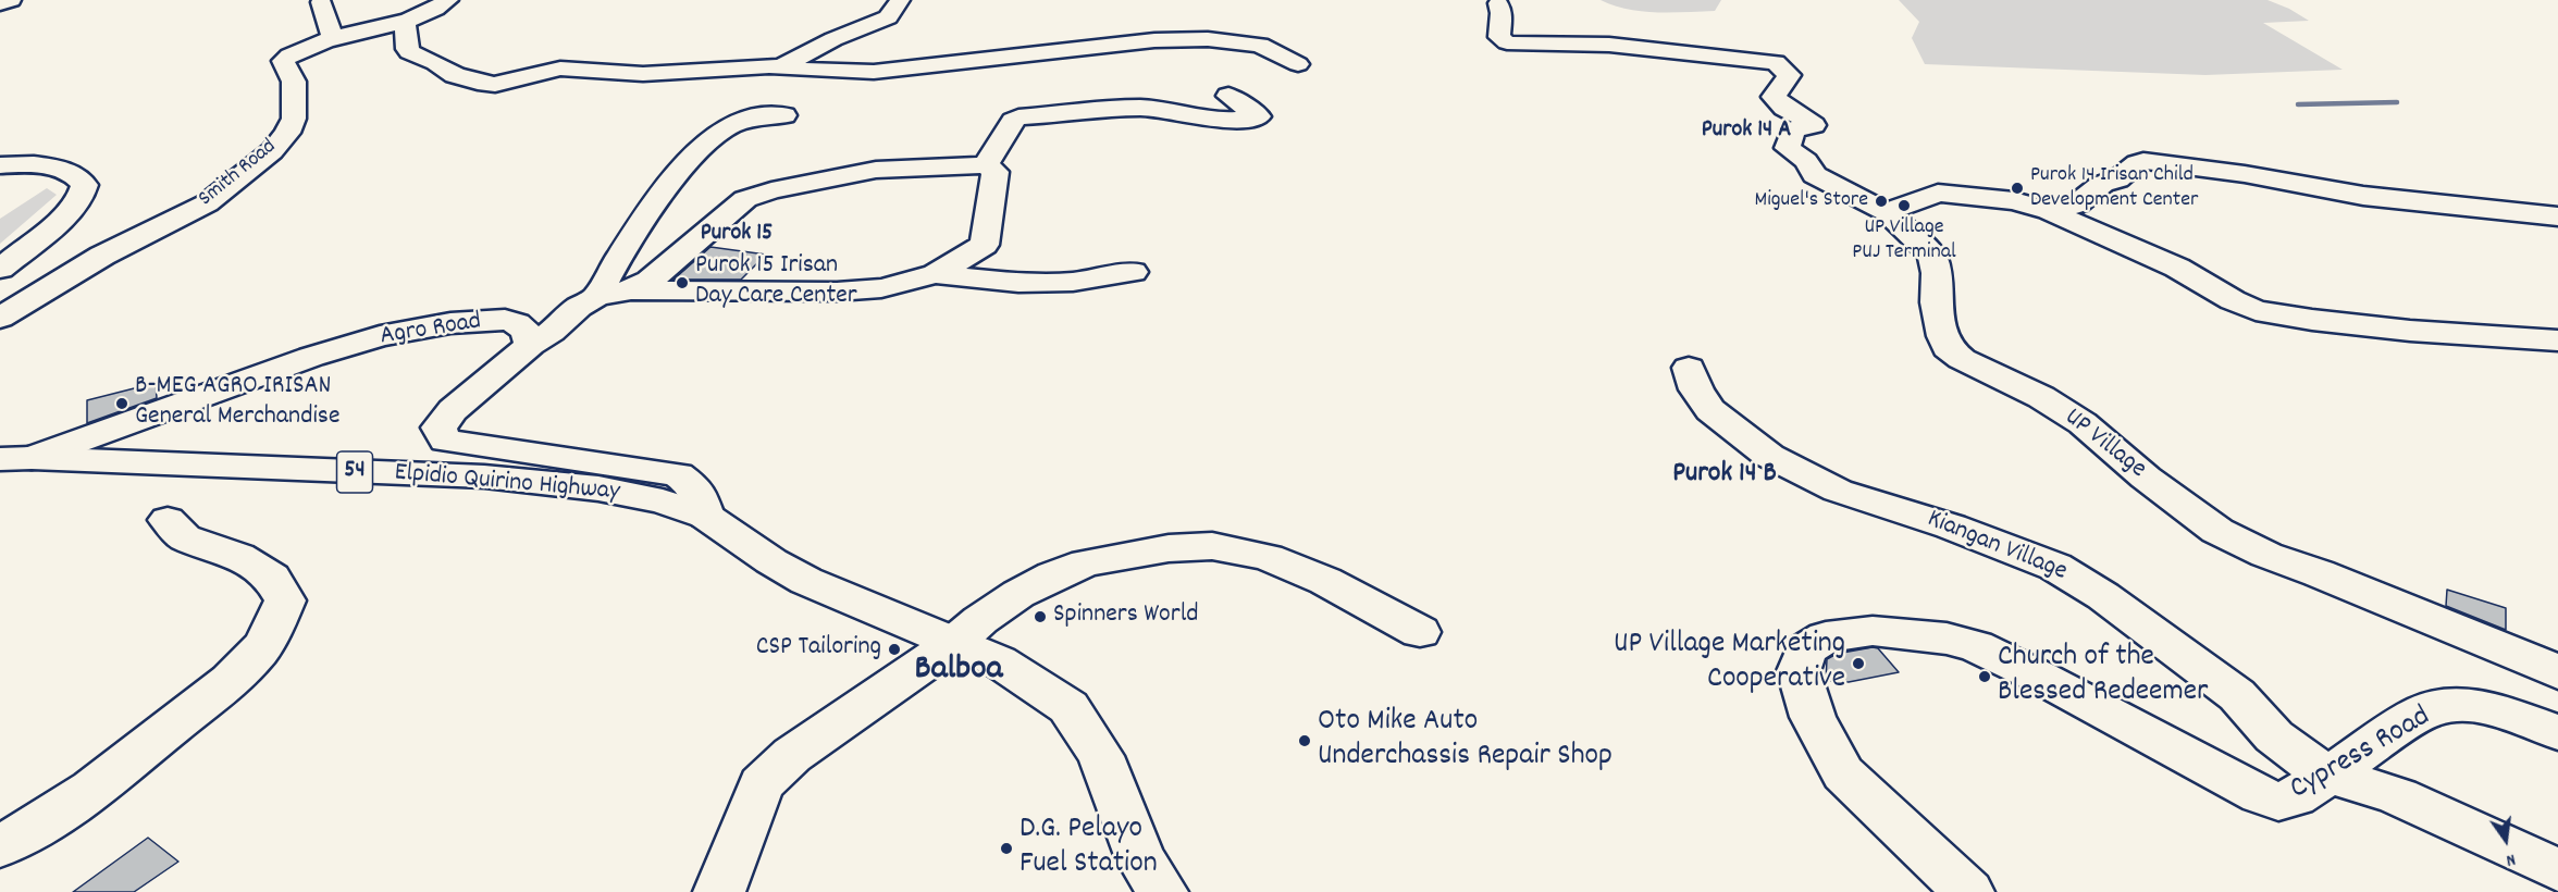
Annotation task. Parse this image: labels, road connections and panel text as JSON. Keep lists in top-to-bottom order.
{
  "streets": {
    "main road": [
      "Smith Road",
      "Agro Road",
      "UP Village",
      "54",
      "Elpidio Quirino Highway",
      "Kiangan Village",
      "Cypress Road"
    ]
  },
  "crossings": [
    ["Agro Road", "Elpidio Quirino Highway"],
    ["Kiangan Village", "Cypress Road"]
  ],
  "districts": [
    "Purok 14 A",
    "Purok 15",
    "Purok 14 B",
    "Balboa"
  ],
  "places": [
    "Purok 14 Irisan Child Development Center",
    "Miguel's Store",
    "UP Village PUJ Terminal",
    "Purok 15 Irisan Day Care Center",
    "B-MEG AGRO IRISAN General Merchandise",
    "Spinners World",
    "CSP Tailoring",
    "UP Village Marketing Cooperative",
    "Church of the Blessed Redeemer",
    "Oto Mike Auto Underchassis Repair Shop",
    "D.G. Pelayo Fuel Station"
  ],
  "north": "bottom"
}
